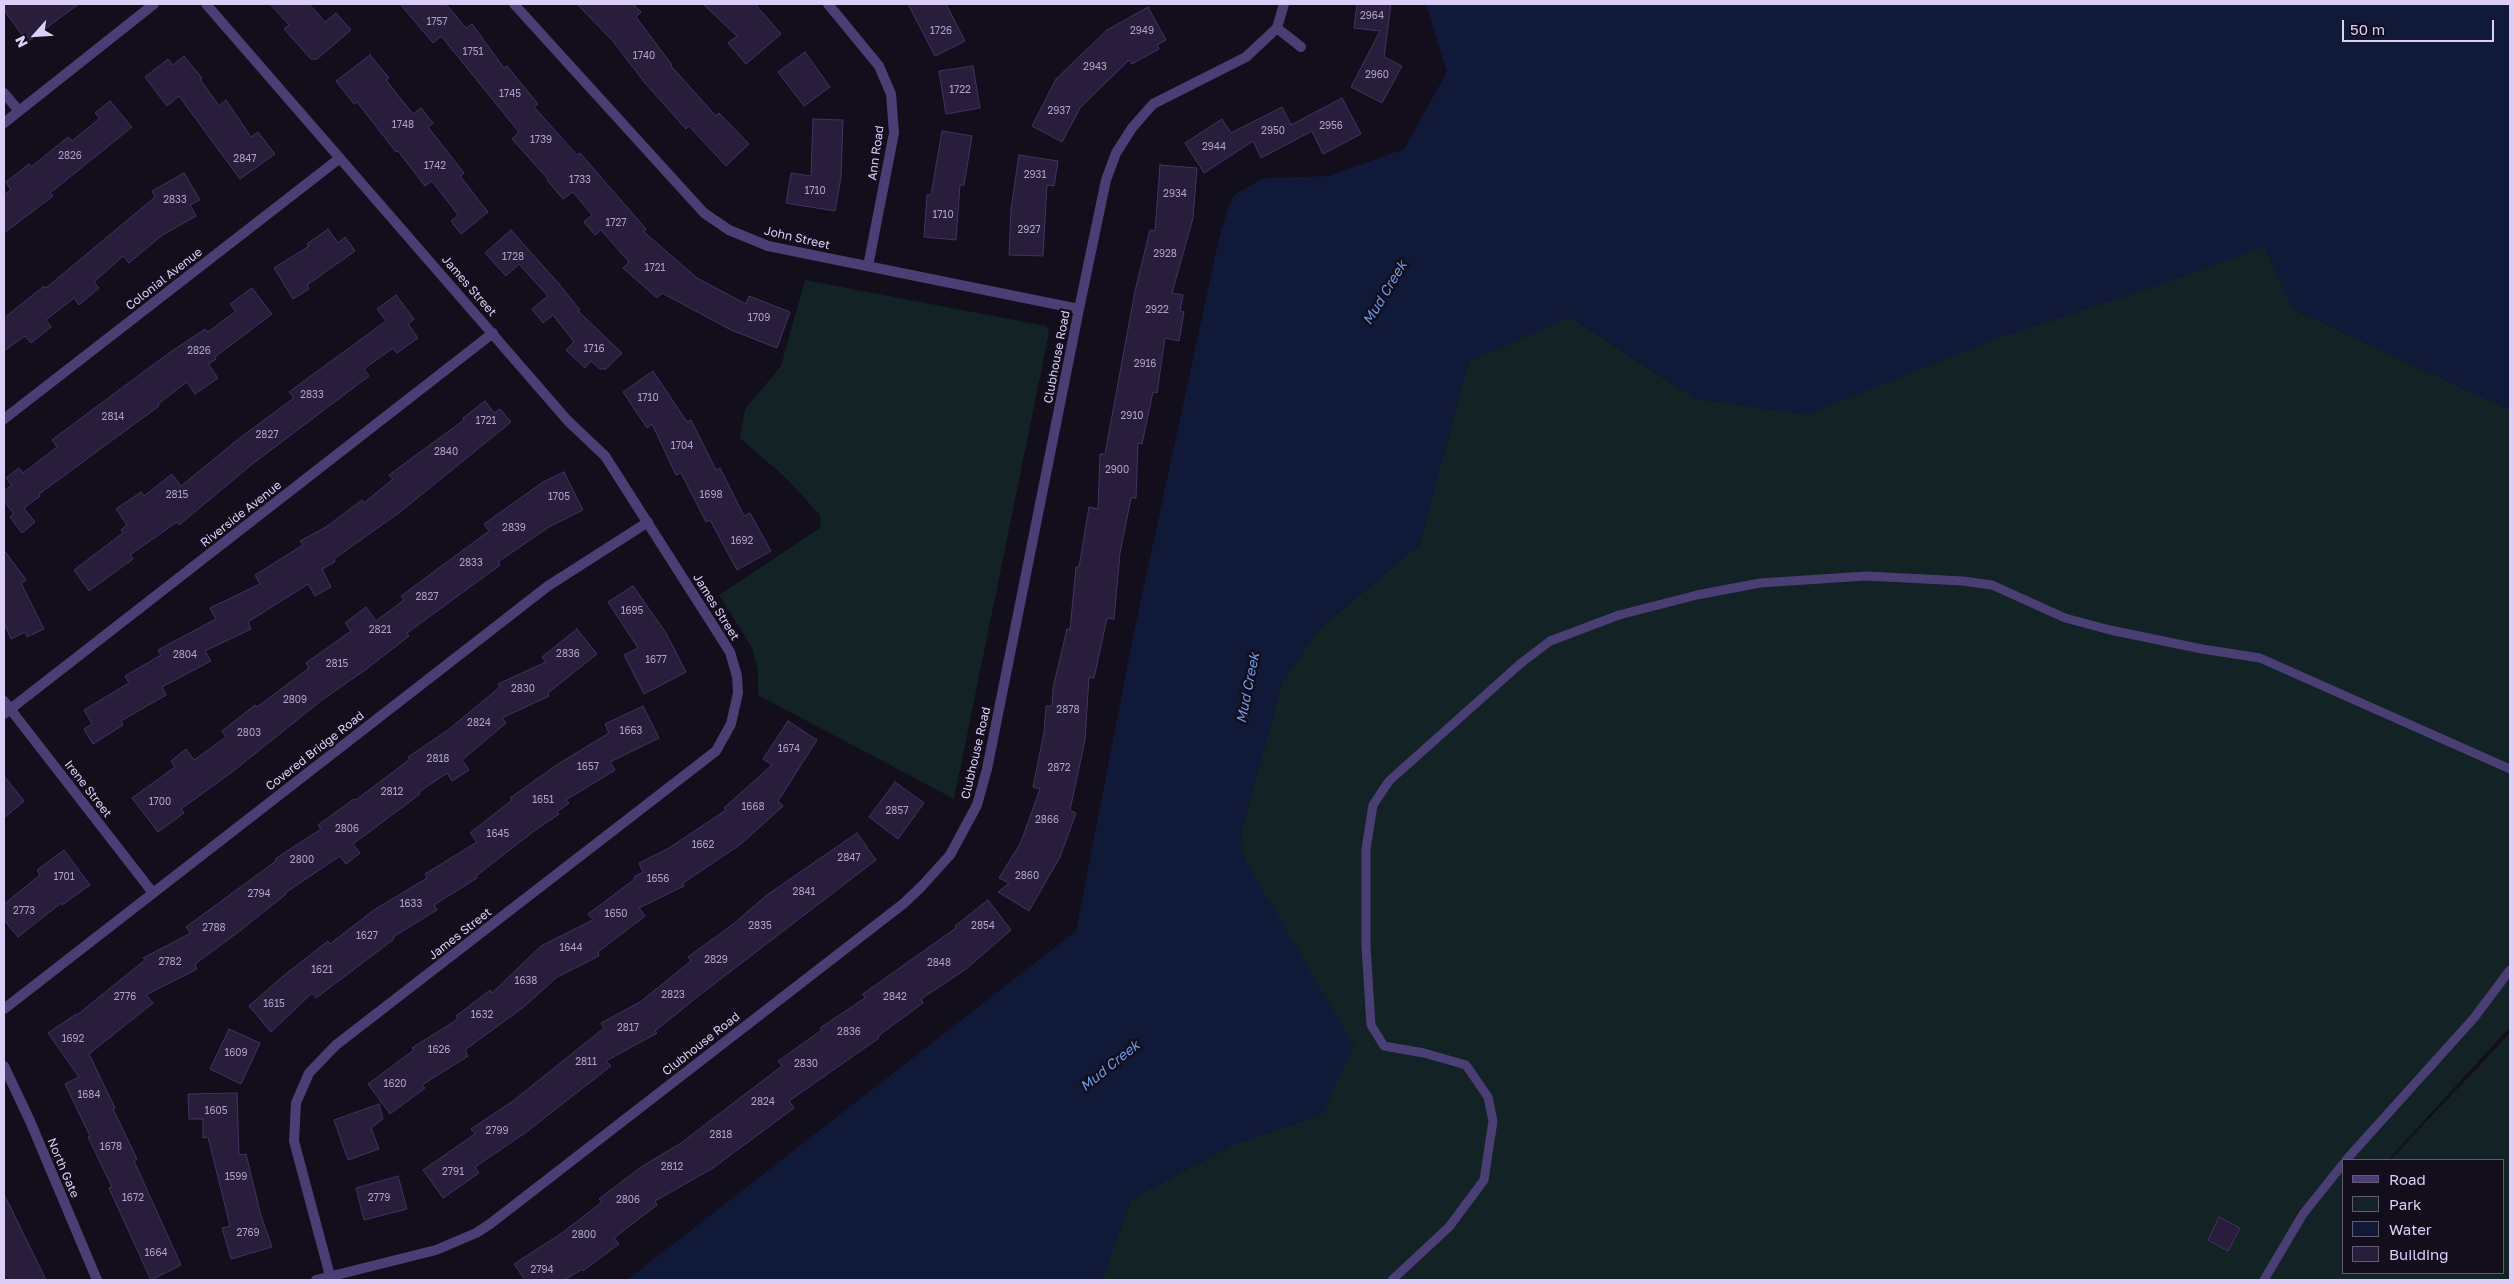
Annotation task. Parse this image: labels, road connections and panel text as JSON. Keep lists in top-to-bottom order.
{
  "streets": {
    "street": [
      "Ann Road",
      "John Street",
      "Colonial Avenue",
      "James Street",
      "Clubhouse Road",
      "Riverside Avenue",
      "Covered Bridge Road",
      "Irene Street",
      "North Gate"
    ]
  },
  "crossings": [
    ["Ann Road", "John Street"],
    ["John Street", "Clubhouse Road"],
    ["Colonial Avenue", "James Street"],
    ["James Street", "Clubhouse Road"],
    ["James Street", "Riverside Avenue"],
    ["James Street", "Covered Bridge Road"],
    ["Riverside Avenue", "Irene Street"],
    ["Covered Bridge Road", "Irene Street"]
  ],
  "water": ["Mud Creek"],
  "house_numbers": [
    "2964",
    "1757",
    "1726",
    "2949",
    "1751",
    "1740",
    "2943",
    "2960",
    "1722",
    "1745",
    "2937",
    "1748",
    "2956",
    "2950",
    "1739",
    "2944",
    "2826",
    "2847",
    "1742",
    "2931",
    "1733",
    "1710",
    "2934",
    "2833",
    "1710",
    "1727",
    "2927",
    "2928",
    "1728",
    "1721",
    "2922",
    "1709",
    "1716",
    "2826",
    "2916",
    "2833",
    "1710",
    "2910",
    "2814",
    "1721",
    "2827",
    "1704",
    "2840",
    "2900",
    "2815",
    "1698",
    "1705",
    "2839",
    "1692",
    "2833",
    "2827",
    "1695",
    "2821",
    "2836",
    "2804",
    "1677",
    "2815",
    "2830",
    "2809",
    "2878",
    "2824",
    "1663",
    "2803",
    "1674",
    "2818",
    "1657",
    "2872",
    "2812",
    "1651",
    "1700",
    "1668",
    "2857",
    "2866",
    "2806",
    "1645",
    "1662",
    "2847",
    "2800",
    "2860",
    "1701",
    "1656",
    "2841",
    "2794",
    "1633",
    "2773",
    "1650",
    "2835",
    "2854",
    "2788",
    "1627",
    "1644",
    "2829",
    "2782",
    "2848",
    "1621",
    "1638",
    "2823",
    "2776",
    "2842",
    "1615",
    "1632",
    "2817",
    "2836",
    "1692",
    "1626",
    "1609",
    "2811",
    "2830",
    "1620",
    "1684",
    "2824",
    "1605",
    "2799",
    "2818",
    "1678",
    "2812",
    "2791",
    "1599",
    "1672",
    "2779",
    "2806",
    "2769",
    "2800",
    "1664",
    "2794"
  ],
  "legend": [
    "Road",
    "Park",
    "Water",
    "Building"
  ],
  "scale_bar": "50 m",
  "north": "bottom left"
}
